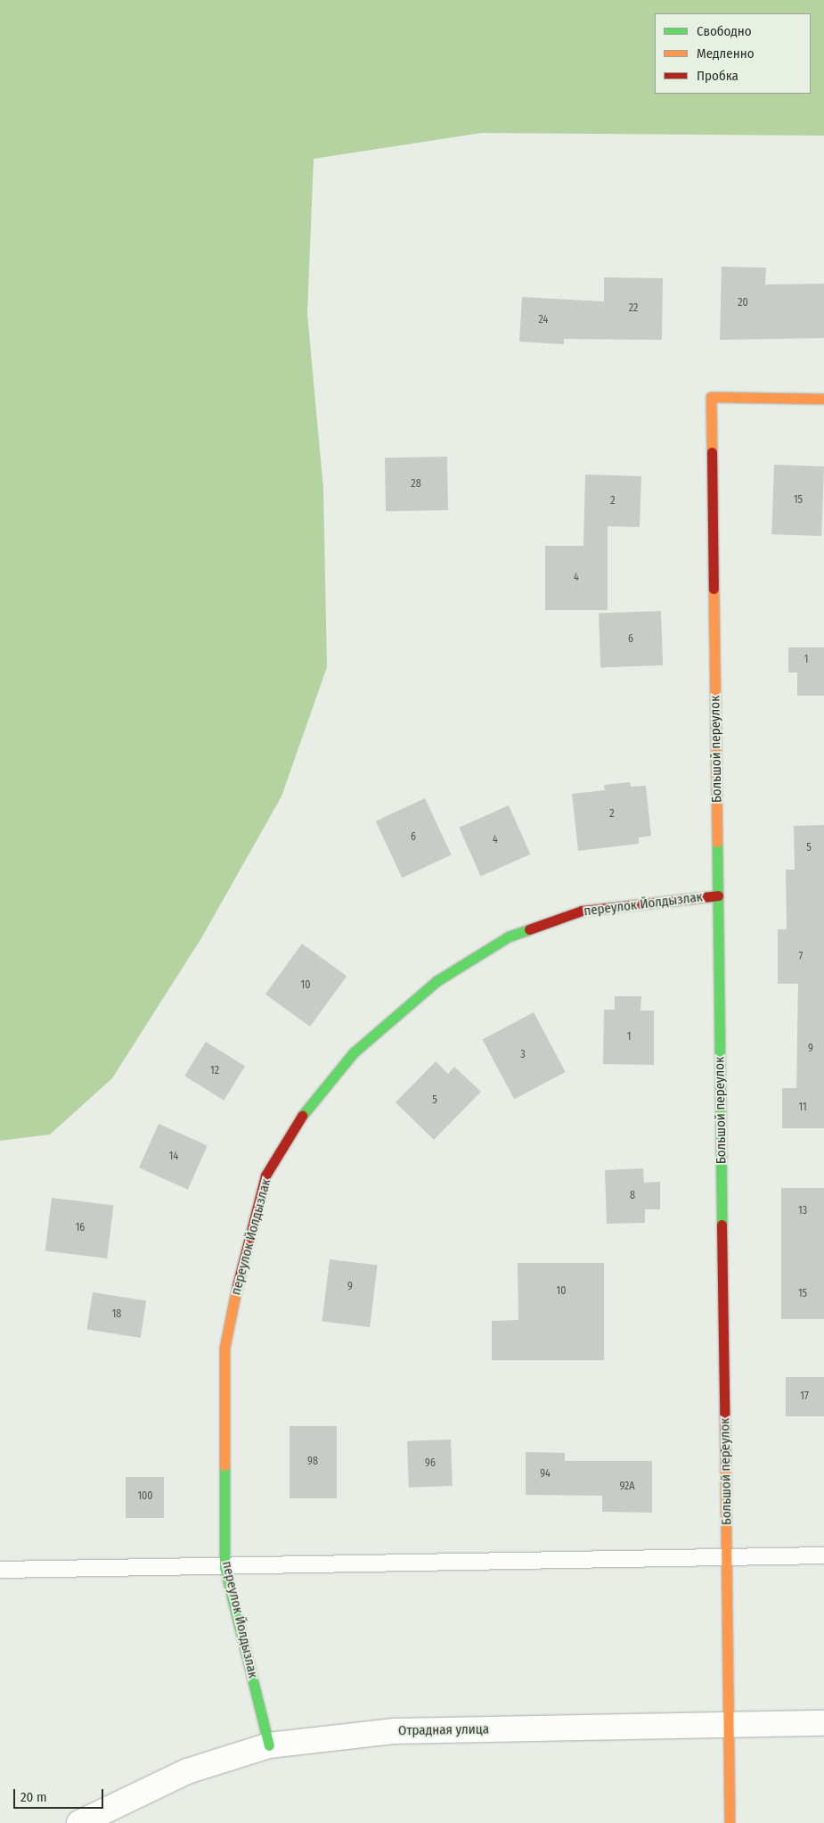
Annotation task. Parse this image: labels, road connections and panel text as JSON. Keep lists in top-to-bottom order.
{
  "streets": {
    "street": ["Большой переулок", "переулок Йолдызлак", "Отрадная улица"]
  },
  "crossings": [
    ["Большой переулок", "переулок Йолдызлак"],
    ["Большой переулок", "Отрадная улица"],
    ["переулок Йолдызлак", "Отрадная улица"]
  ],
  "house_numbers": [
    "20",
    "22",
    "24",
    "28",
    "15",
    "2",
    "4",
    "6",
    "1",
    "2",
    "6",
    "4",
    "5",
    "7",
    "10",
    "1",
    "9",
    "3",
    "12",
    "5",
    "11",
    "14",
    "8",
    "13",
    "16",
    "9",
    "10",
    "15",
    "18",
    "17",
    "98",
    "96",
    "94",
    "92А",
    "100"
  ],
  "legend": ["Свободно", "Медленно", "Пробка"],
  "scale_bar": "20 m"
}
